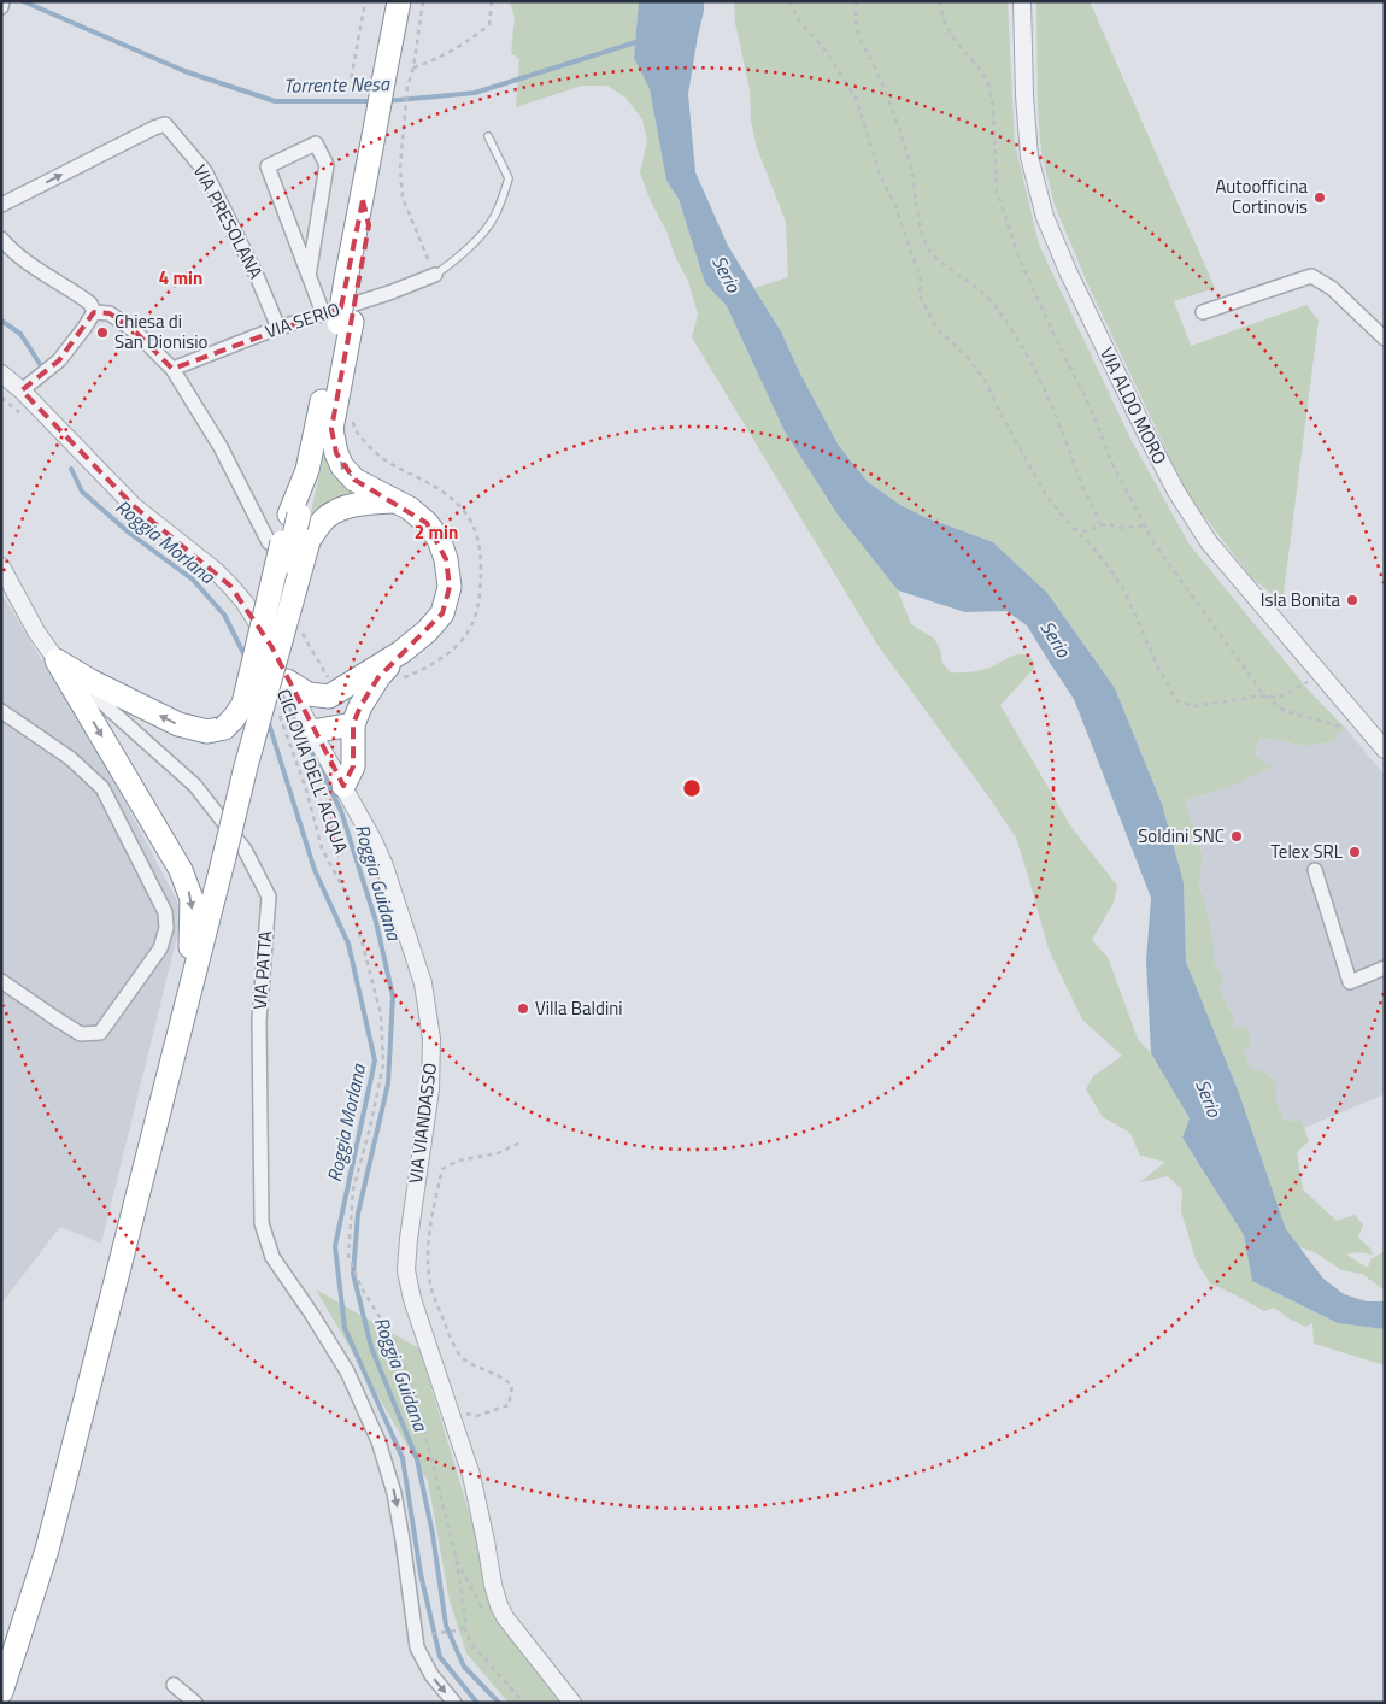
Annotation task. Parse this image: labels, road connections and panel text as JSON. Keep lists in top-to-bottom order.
{
  "streets": {
    "street": [
      "VIA PRESOLANA",
      "VIA SERIO",
      "VIA ALDO MORO",
      "VIA PATTA",
      "VIA VIANDASSO"
    ],
    "path": ["CICLOVIA DELL' ACQUA"]
  },
  "crossings": [
    ["VIA PRESOLANA", "VIA SERIO"]
  ],
  "one_way": ["VIA PATTA"],
  "water": [
    "Torrente Nesa",
    "Serio",
    "Roggia Morlana",
    "Roggia Guidana"
  ],
  "places": [
    "Autoofficina Cortinovis",
    "Chiesa di San Dionisio",
    "Isla Bonita",
    "Soldini SNC",
    "Telex SRL",
    "Villa Baldini"
  ],
  "rings": ["4 min", "2 min"]
}
